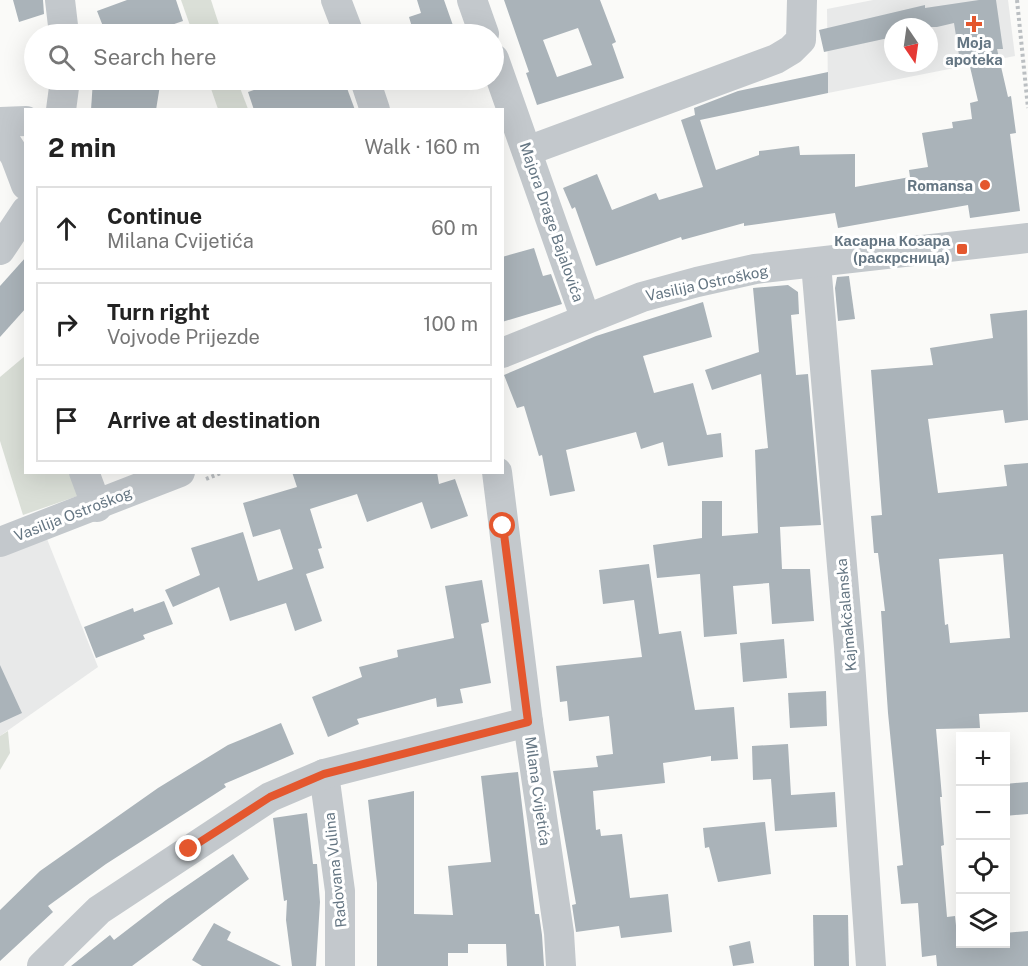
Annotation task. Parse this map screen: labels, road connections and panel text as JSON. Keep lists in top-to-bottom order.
{
  "streets": {
    "street": [
      "Majora Drage Bajalovića",
      "Vasilija Ostroškog",
      "Kajmakčalanska",
      "Milana Cvijetića",
      "Radovana Vulina"
    ]
  },
  "crossings": [
    ["Majora Drage Bajalovića", "Vasilija Ostroškog"],
    ["Vasilija Ostroškog", "Kajmakčalanska"]
  ],
  "places": {
    "health": ["Moja apoteka"],
    "other": ["Romansa"],
    "transit": ["Касарна Козара (раскрсница)"]
  },
  "north": "bottom",
  "page": {
    "search": "Search here",
    "heading": ["2 min", "Walk · 160 m"],
    "list": [
      ["Continue", "Milana Cvijetića", "60 m"],
      ["Turn right", "Vojvode Prijezde", "100 m"],
      "Arrive at destination"
    ],
    "map_buttons": ["+", "−"]
  }
}
